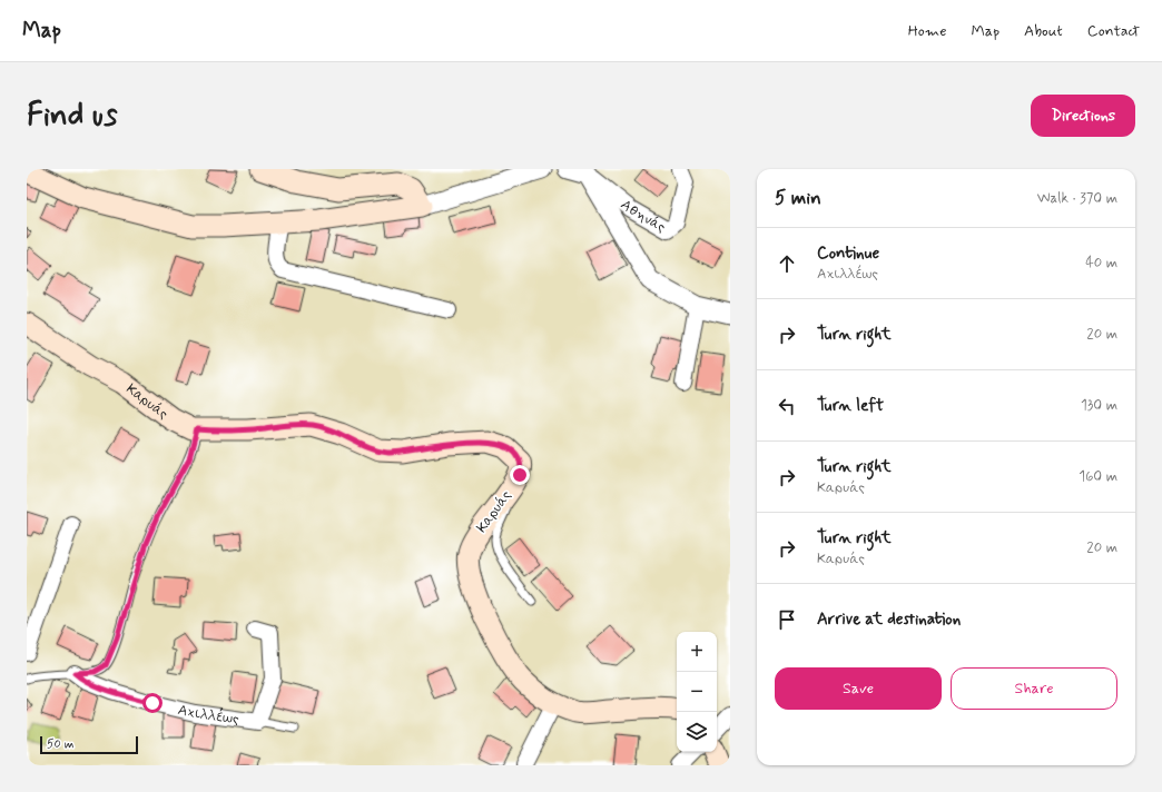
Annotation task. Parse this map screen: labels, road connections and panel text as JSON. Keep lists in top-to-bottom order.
{
  "streets": {
    "main road": ["Καρυάς"],
    "street": ["Αθηνάς", "Αχιλλέως"]
  },
  "scale_bar": "50 m",
  "page": {
    "header": "Map",
    "nav": [
      "Home",
      "Map",
      "About",
      "Contact"
    ],
    "buttons": [
      "Directions",
      ["Save", "Share"]
    ],
    "title": "Find us",
    "heading": ["5 min", "Walk · 370 m"],
    "list": [
      ["Continue", "Αχιλλέως", "40 m"],
      ["Turn right", "20 m"],
      ["Turn left", "130 m"],
      ["Turn right", "Καρυάς", "160 m"],
      ["Turn right", "Καρυάς", "20 m"],
      "Arrive at destination"
    ],
    "map_buttons": ["+", "−"],
    "scale": "50 m"
  }
}
